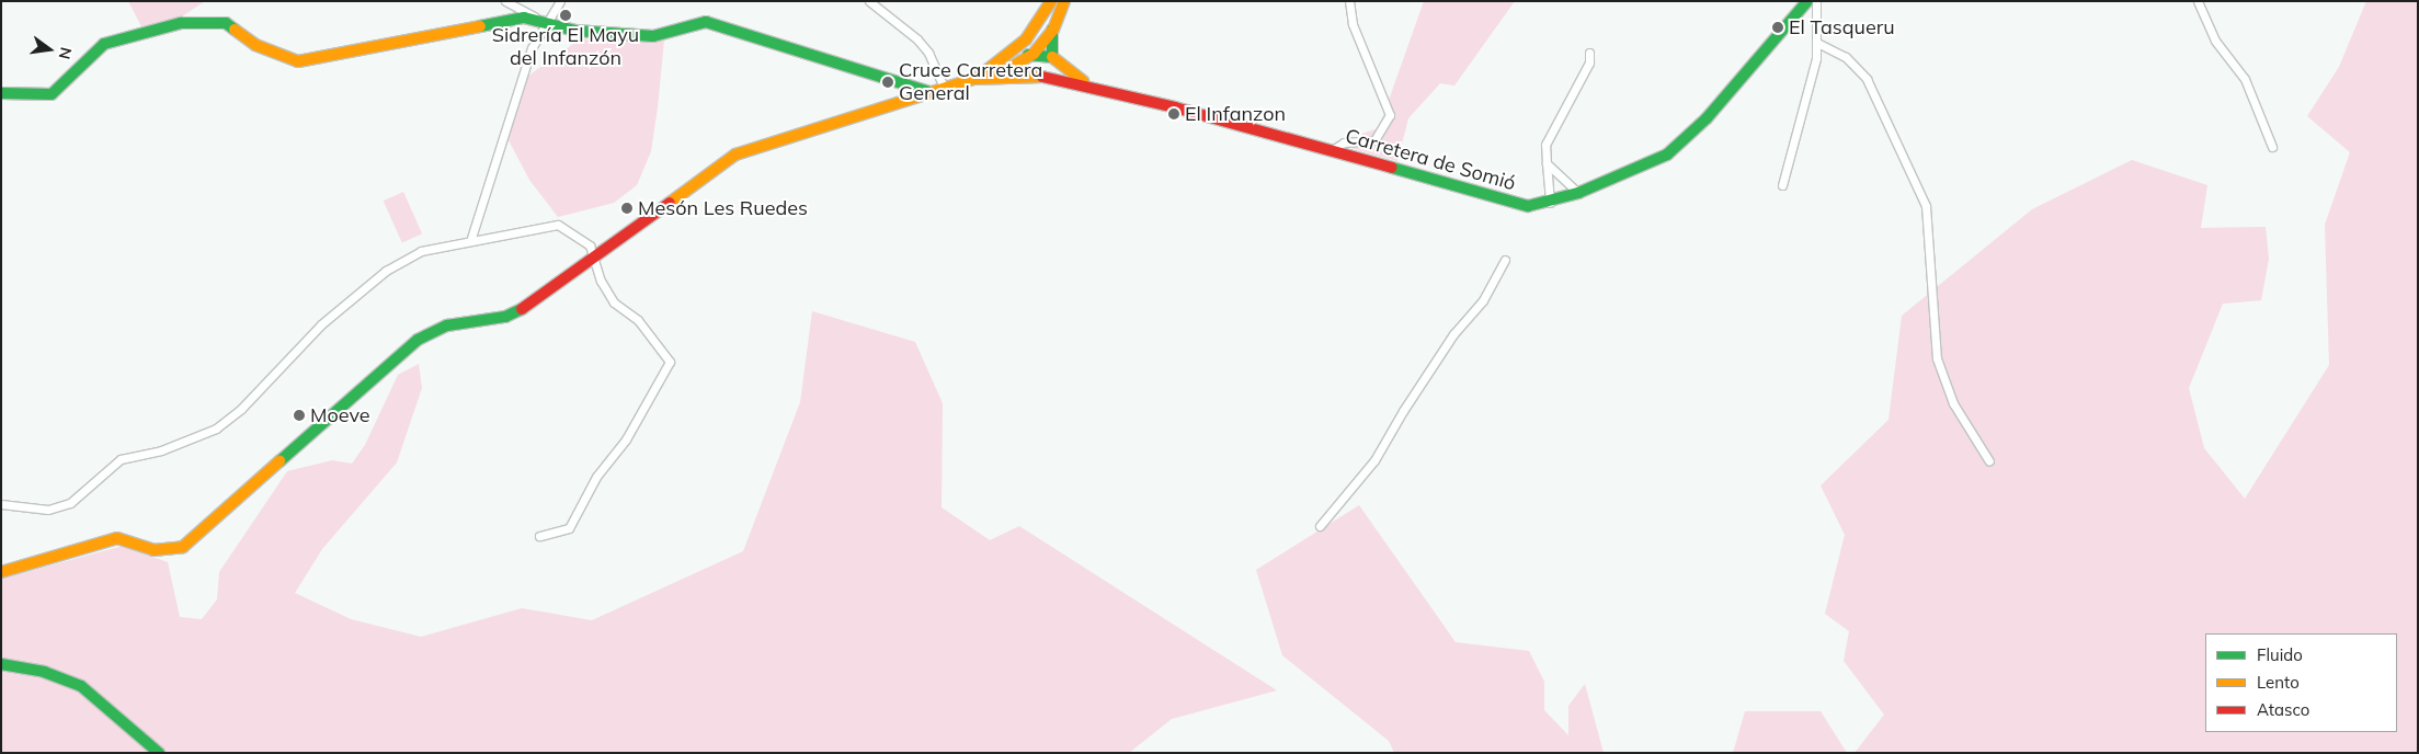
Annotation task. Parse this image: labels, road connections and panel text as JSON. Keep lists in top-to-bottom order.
{
  "streets": {
    "main road": ["Carretera de Somió"]
  },
  "places": [
    "Sidrería El Mayu del Infanzón",
    "El Tasqueru",
    "Cruce Carretera General",
    "El Infanzon",
    "Mesón Les Ruedes",
    "Moeve"
  ],
  "legend": ["Fluido", "Lento", "Atasco"],
  "north": "right"
}
